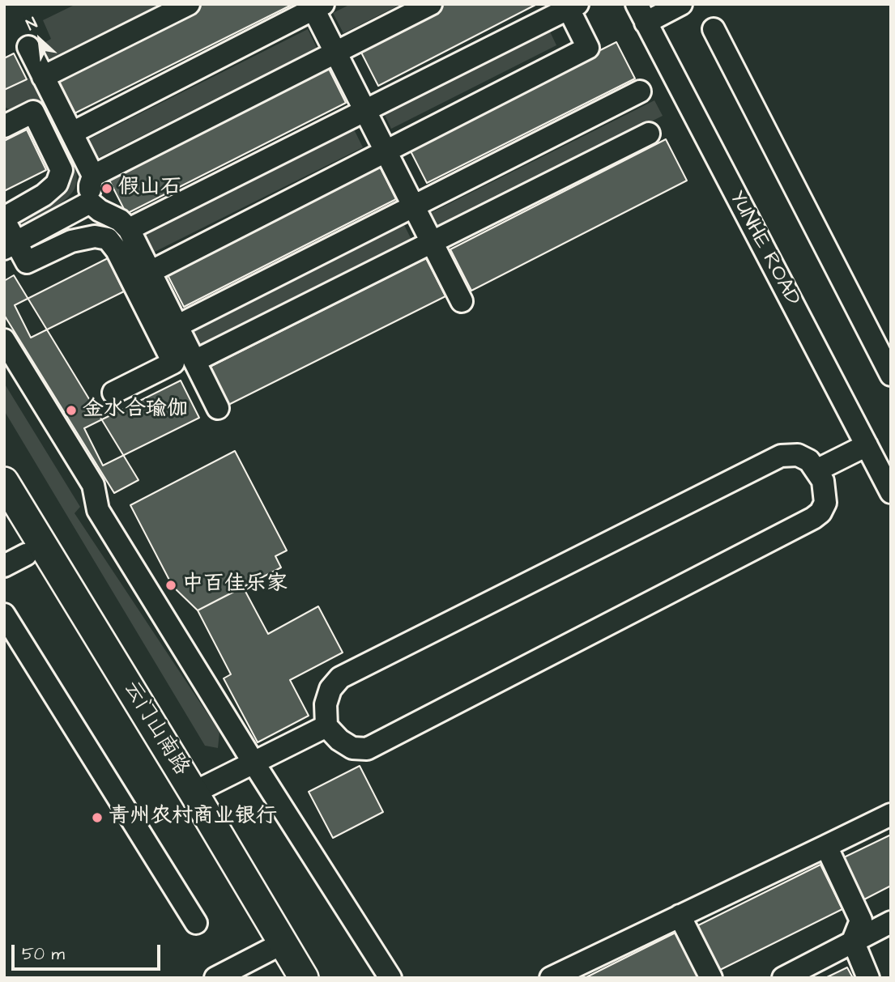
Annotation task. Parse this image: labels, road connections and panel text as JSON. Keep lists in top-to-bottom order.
{
  "streets": {
    "main road": ["云门山南路"],
    "street": ["YUNHE ROAD"]
  },
  "places": [
    "假山石",
    "金水合瑜伽",
    "中百佳乐家",
    "青州农村商业银行"
  ],
  "scale_bar": "50 m",
  "north": "top left"
}
